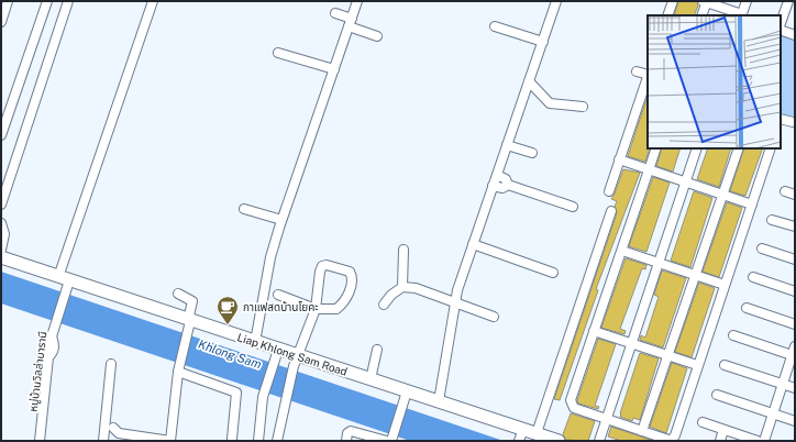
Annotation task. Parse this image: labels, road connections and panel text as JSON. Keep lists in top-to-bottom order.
{
  "streets": {
    "main road": ["Liap Khlong Sam Road"],
    "street": ["หมู่บ้านวิลล่าบารานี"]
  },
  "crossings": [
    ["Liap Khlong Sam Road", "หมู่บ้านวิลล่าบารานี"]
  ],
  "water": ["Khlong Sam"],
  "places": {
    "cafe": ["กาแฟสดบ้านโยคะ"]
  }
}
